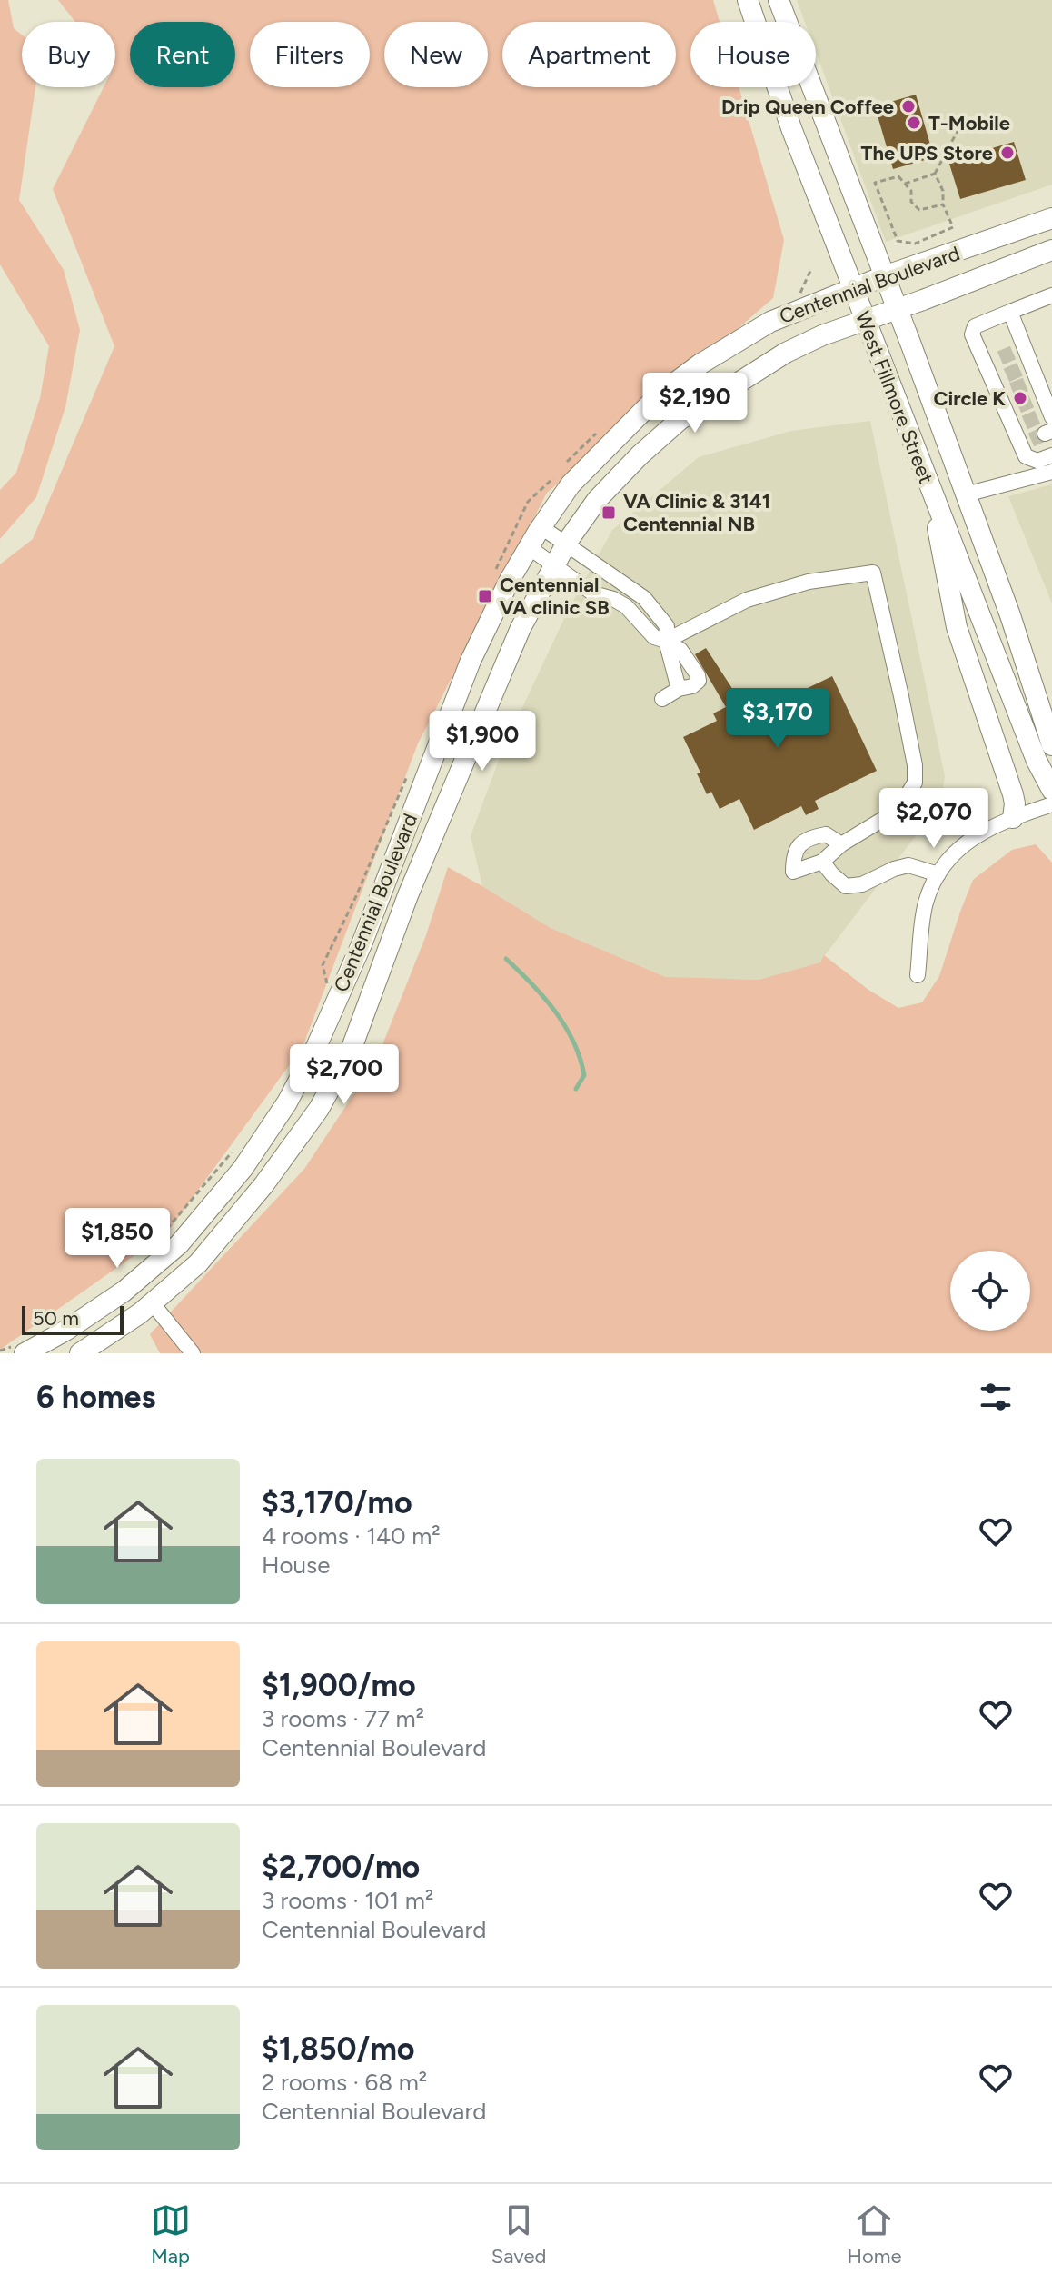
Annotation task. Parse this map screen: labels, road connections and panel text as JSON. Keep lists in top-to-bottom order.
{
  "streets": {
    "main road": ["Centennial Boulevard", "West Fillmore Street"]
  },
  "crossings": [
    ["Centennial Boulevard", "West Fillmore Street"]
  ],
  "places": {
    "other": [
      "Drip Queen Coffee",
      "T-Mobile",
      "The UPS Store",
      "Circle K"
    ],
    "transit": ["VA Clinic & 3141 Centennial NB", "Centennial VA clinic SB"]
  },
  "scale_bar": "50 m",
  "page": {
    "chip": [
      "Buy",
      "Rent",
      "Filters",
      "New",
      "Apartment",
      "House"
    ],
    "price": [
      "$2,190",
      "$3,170",
      "$1,900",
      "$2,070",
      "$2,700",
      "$1,850"
    ],
    "scale": "50 m",
    "heading": "6 homes",
    "list": [
      {
        "name": "$3,170/mo",
        "note": "4 rooms · 140 m² · House"
      },
      {
        "name": "$1,900/mo",
        "note": "3 rooms · 77 m² · Centennial Boulevard"
      },
      {
        "name": "$2,700/mo",
        "note": "3 rooms · 101 m² · Centennial Boulevard"
      },
      {
        "name": "$1,850/mo",
        "note": "2 rooms · 68 m² · Centennial Boulevard"
      }
    ],
    "tabs": ["Map", "Saved", "Home"]
  }
}
